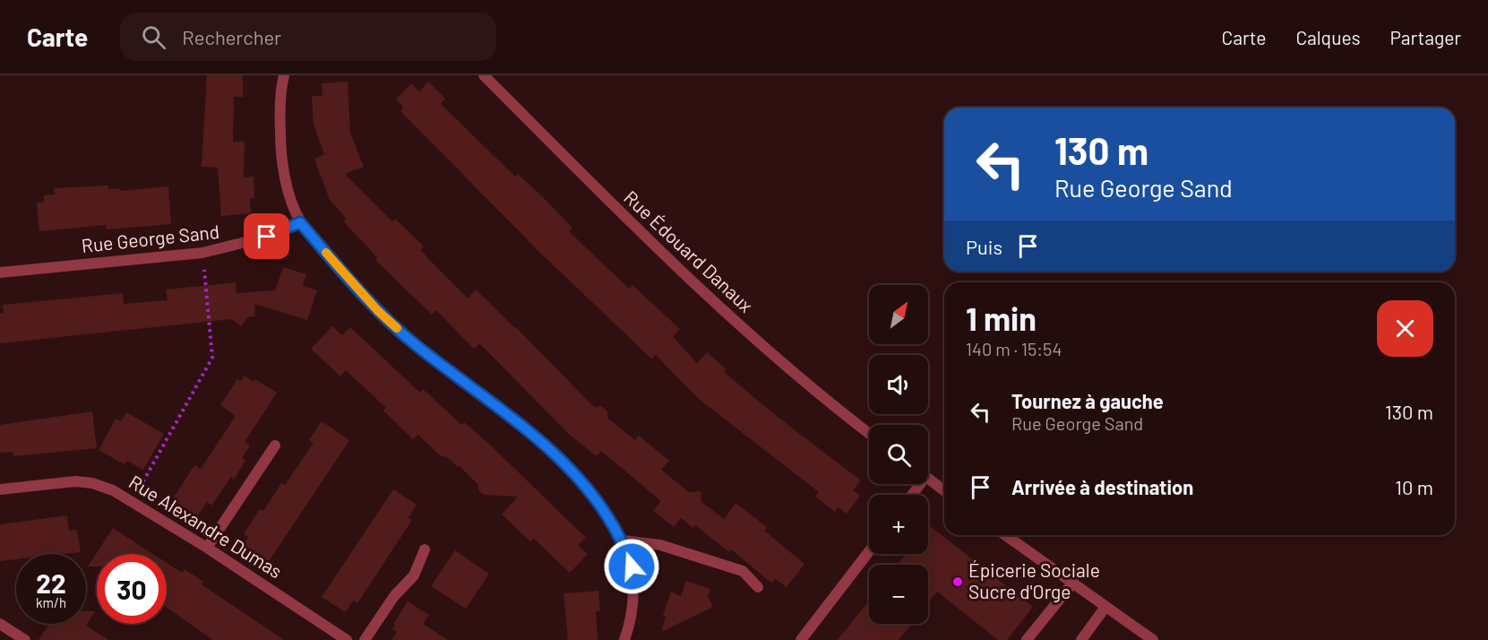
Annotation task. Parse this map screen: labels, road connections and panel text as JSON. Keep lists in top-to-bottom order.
{
  "streets": {
    "street": ["Rue George Sand", "Rue Édouard Danaux", "Rue Alexandre Dumas"]
  },
  "places": ["Épicerie Sociale Sucre d'Orge"],
  "north": "top right",
  "page": {
    "header": "Carte",
    "search": "Rechercher",
    "nav": ["Carte", "Calques", "Partager"],
    "turn": ["130 m", "Rue George Sand"],
    "then": "Puis",
    "heading": ["1 min", "140 m · 15:54"],
    "map_buttons": ["+", "−"],
    "list": [
      {
        "name": "Tournez à gauche",
        "note": "Rue George Sand",
        "value": "130 m"
      },
      {
        "name": "Arrivée à destination",
        "value": "10 m"
      }
    ],
    "speed": "22 km/h",
    "limit": "30"
  }
}
